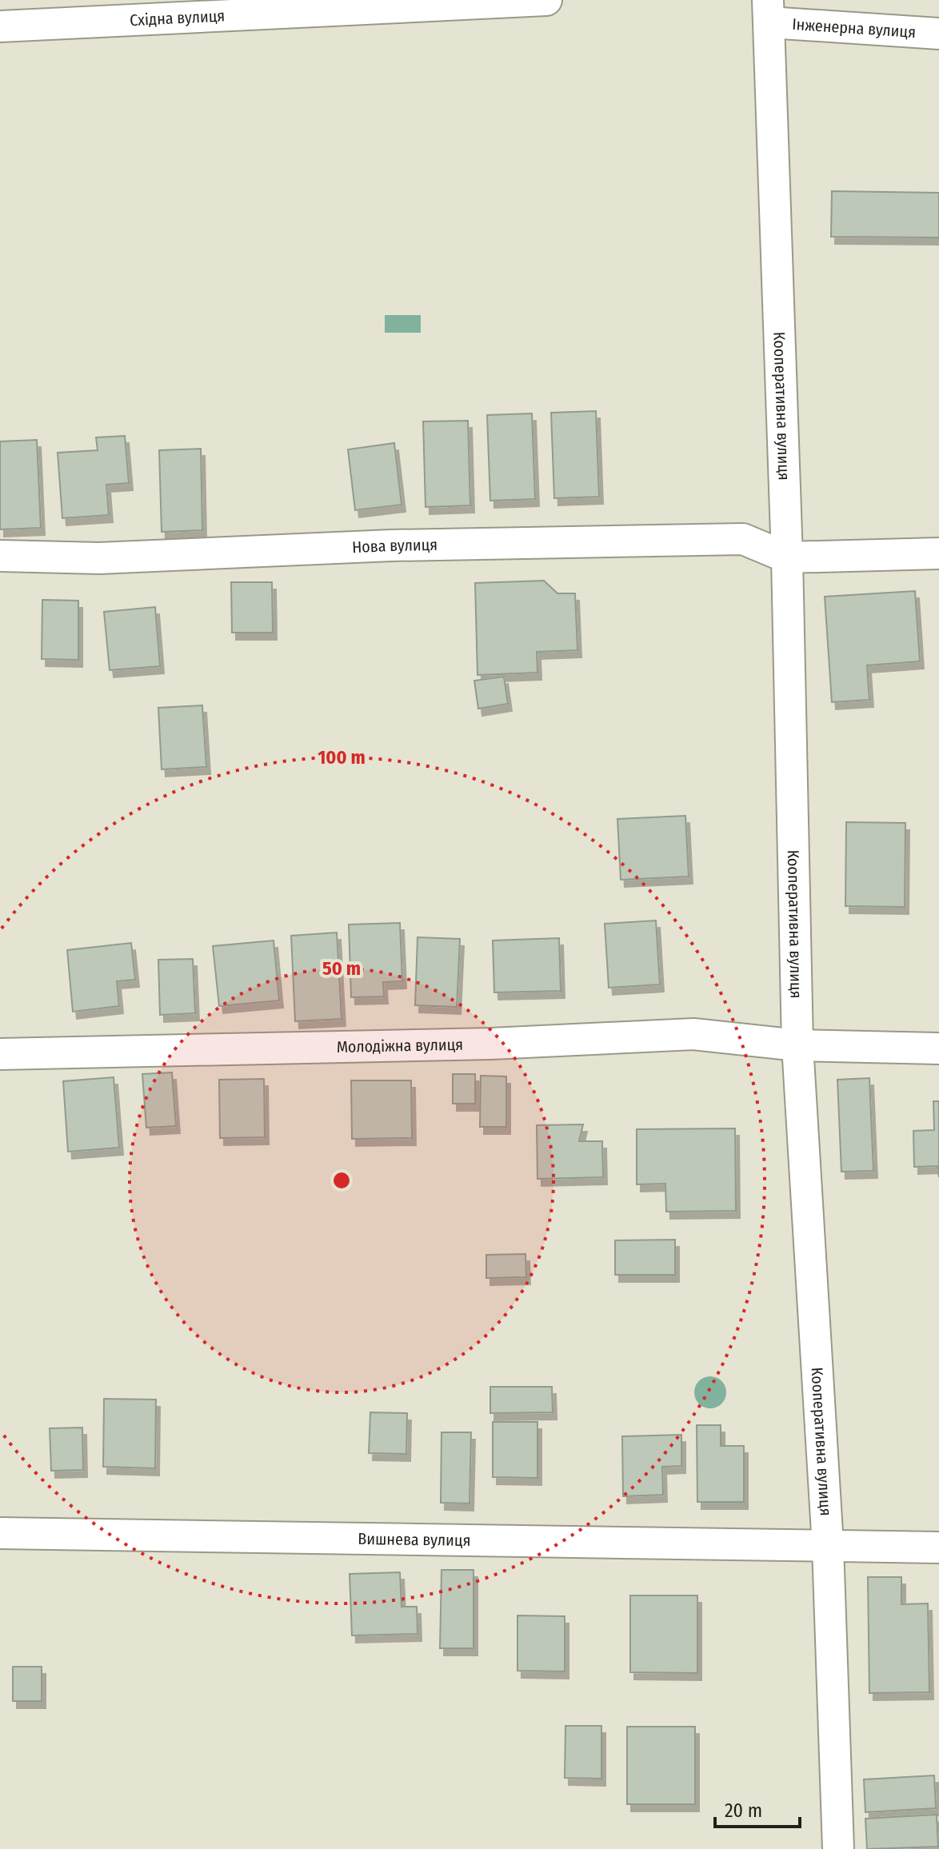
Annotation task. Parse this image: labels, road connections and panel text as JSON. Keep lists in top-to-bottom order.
{
  "streets": {
    "street": [
      "Східна вулиця",
      "Інженерна вулиця",
      "Кооперативна вулиця",
      "Нова вулиця",
      "Молодіжна вулиця",
      "Вишнева вулиця"
    ]
  },
  "crossings": [
    ["Інженерна вулиця", "Кооперативна вулиця"],
    ["Кооперативна вулиця", "Нова вулиця"],
    ["Кооперативна вулиця", "Молодіжна вулиця"],
    ["Кооперативна вулиця", "Вишнева вулиця"]
  ],
  "scale_bar": "20 m",
  "rings": ["100 m", "50 m"]
}
